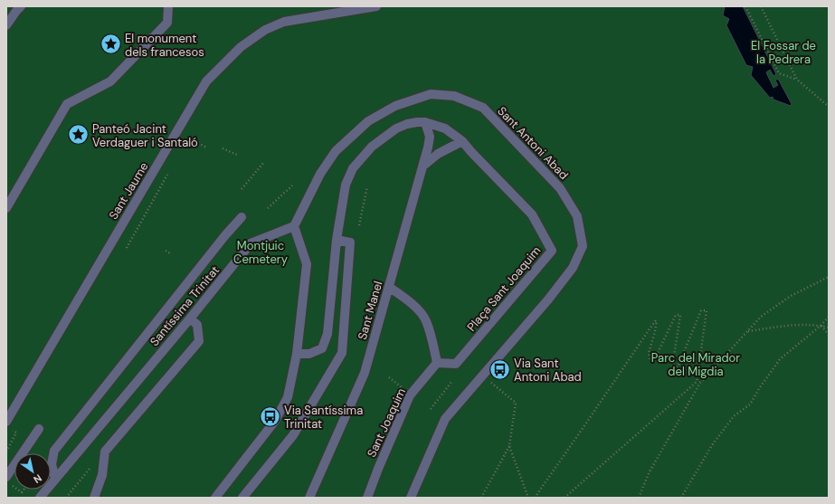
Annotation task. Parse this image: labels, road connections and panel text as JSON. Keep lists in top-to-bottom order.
{
  "streets": {
    "lane": [
      "Sant Antoni Abad",
      "Sant Jaume",
      "Plaça Sant Joaquim",
      "Santíssima Trinitat",
      "Sant Manel",
      "Sant Joaquim"
    ]
  },
  "crossings": [
    ["Sant Antoni Abad", "Santíssima Trinitat"],
    ["Plaça Sant Joaquim", "Sant Manel"],
    ["Plaça Sant Joaquim", "Sant Joaquim"]
  ],
  "parks": ["El Fossar de la Pedrera", "Montjuic Cemetery", "Parc del Mirador del Migdia"],
  "places": {
    "place": ["El monument dels francesos", "Panteó Jacint Verdaguer i Santaló"],
    "bus stop": ["Via Sant Antoni Abad", "Via Santíssima Trinitat"]
  },
  "north": "bottom right"
}
